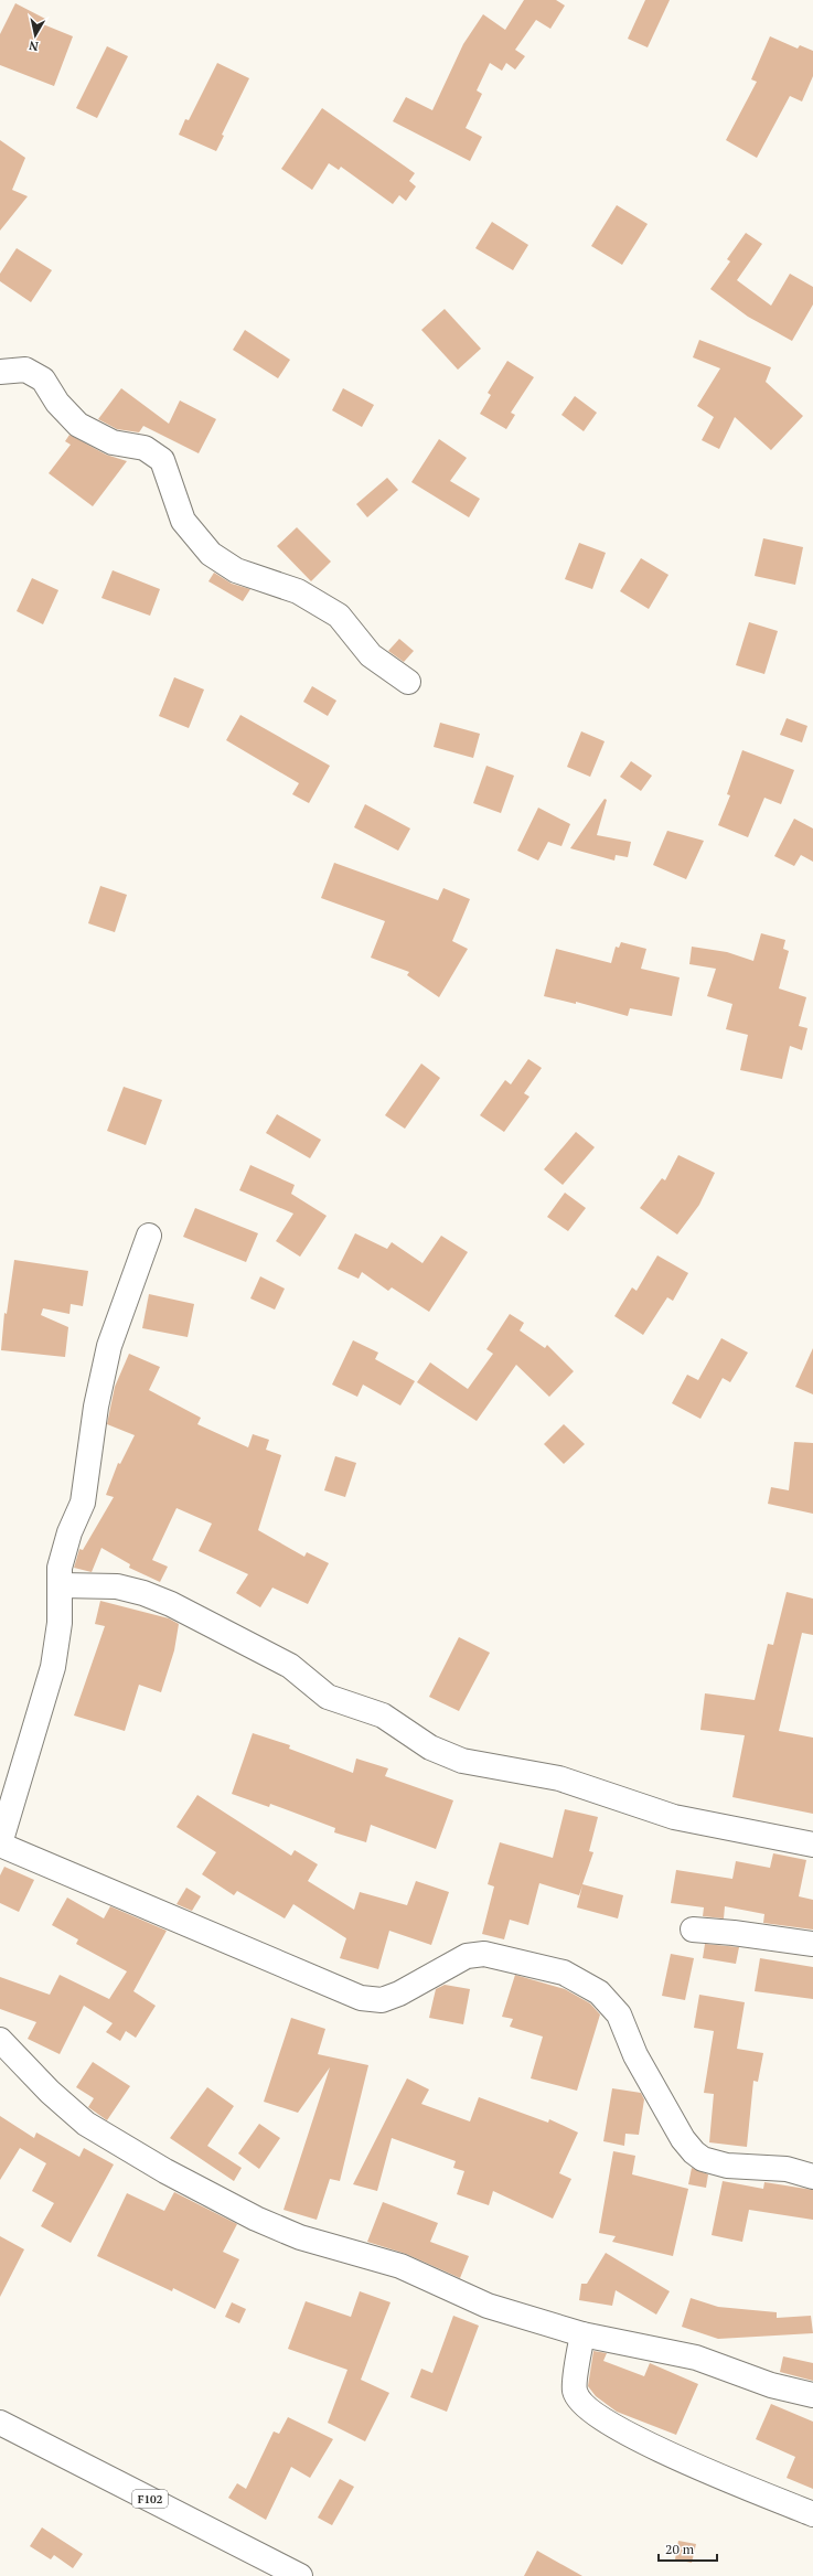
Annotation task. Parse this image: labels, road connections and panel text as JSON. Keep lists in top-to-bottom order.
{
  "streets": {
    "street": ["F102"]
  },
  "scale_bar": "20 m",
  "north": "bottom"
}
